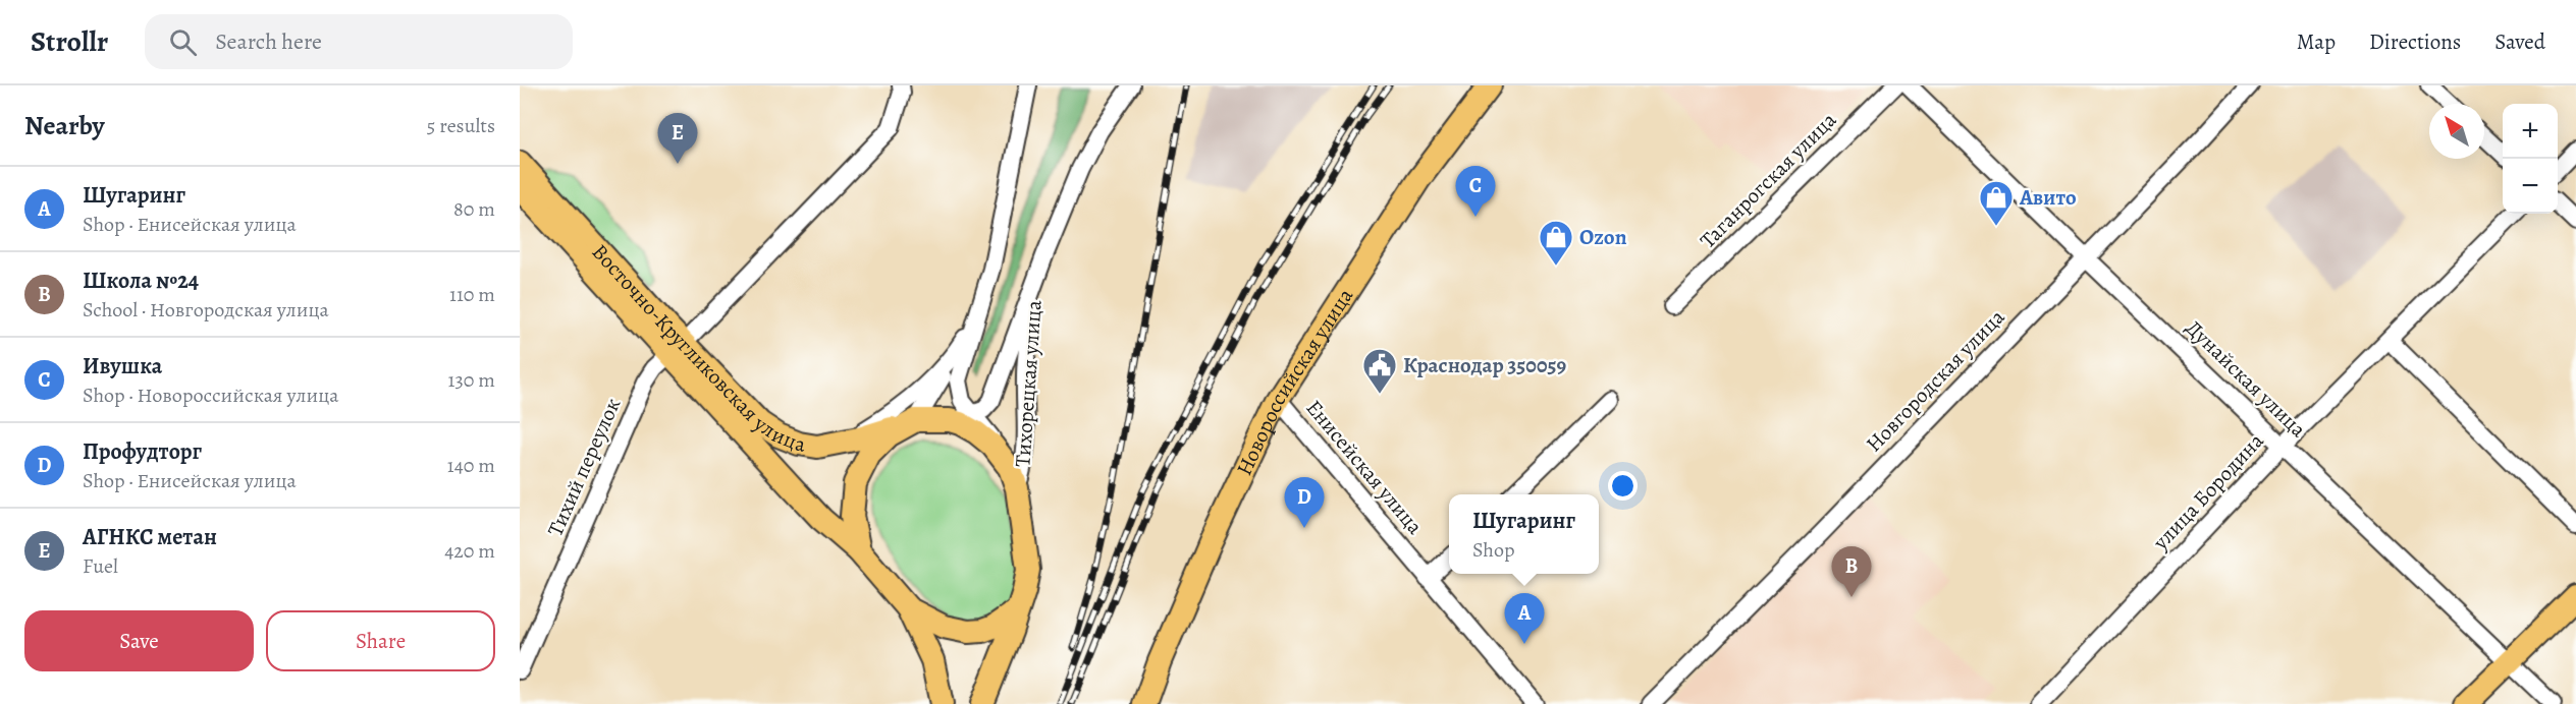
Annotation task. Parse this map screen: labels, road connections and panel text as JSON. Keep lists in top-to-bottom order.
{
  "streets": {
    "main road": ["Восточно-Кругликовская улица", "Новороссийская улица"],
    "street": [
      "Таганрогская улица",
      "Дунайская улица",
      "Новгородская улица",
      "Тихорецкая улица",
      "Тихий переулок",
      "Енисейская улица",
      "улица Бородина"
    ]
  },
  "crossings": [
    ["Восточно-Кругликовская улица", "Тихорецкая улица"],
    ["Восточно-Кругликовская улица", "Тихий переулок"],
    ["Дунайская улица", "Новгородская улица"],
    ["Дунайская улица", "улица Бородина"],
    ["Новороссийская улица", "Енисейская улица"]
  ],
  "places": {
    "shop": ["Авито", "Ozon"],
    "public building": ["Краснодар 350059"]
  },
  "north": "top left",
  "page": {
    "header": "Strollr",
    "search": "Search here",
    "nav": ["Map", "Directions", "Saved"],
    "heading": ["Nearby", "5 results"],
    "map_buttons": ["+", "−"],
    "pins": [
      "E",
      "C",
      "D",
      "B",
      "A"
    ],
    "list": [
      {
        "mark": "A",
        "name": "Шугаринг",
        "note": "Shop · Енисейская улица",
        "value": "80 m"
      },
      {
        "mark": "B",
        "name": "Школа №24",
        "note": "School · Новгородская улица",
        "value": "110 m"
      },
      {
        "mark": "C",
        "name": "Ивушка",
        "note": "Shop · Новороссийская улица",
        "value": "130 m"
      },
      {
        "mark": "D",
        "name": "Профудторг",
        "note": "Shop · Енисейская улица",
        "value": "140 m"
      },
      {
        "mark": "E",
        "name": "АГНКС метан",
        "note": "Fuel",
        "value": "420 m"
      }
    ],
    "popup": ["Шугаринг", "Shop"],
    "buttons": ["Save", "Share"]
  }
}
